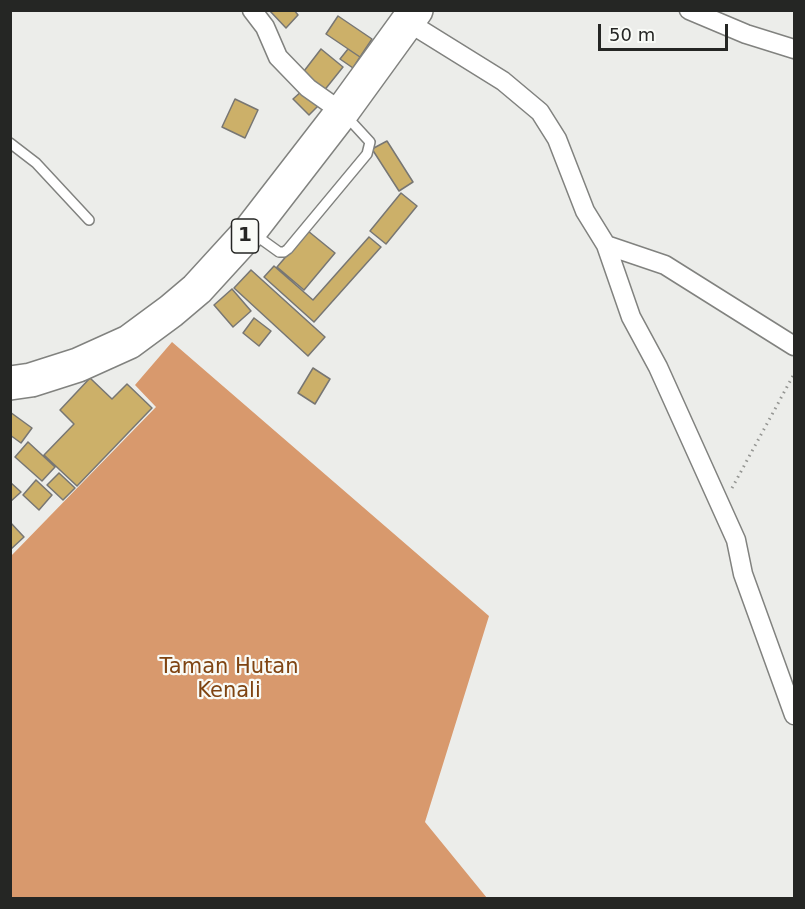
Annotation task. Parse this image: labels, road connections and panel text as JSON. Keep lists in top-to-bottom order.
{
  "streets": {
    "highway": ["1"]
  },
  "parks": ["Taman Hutan Kenali"],
  "scale_bar": "50 m"
}
